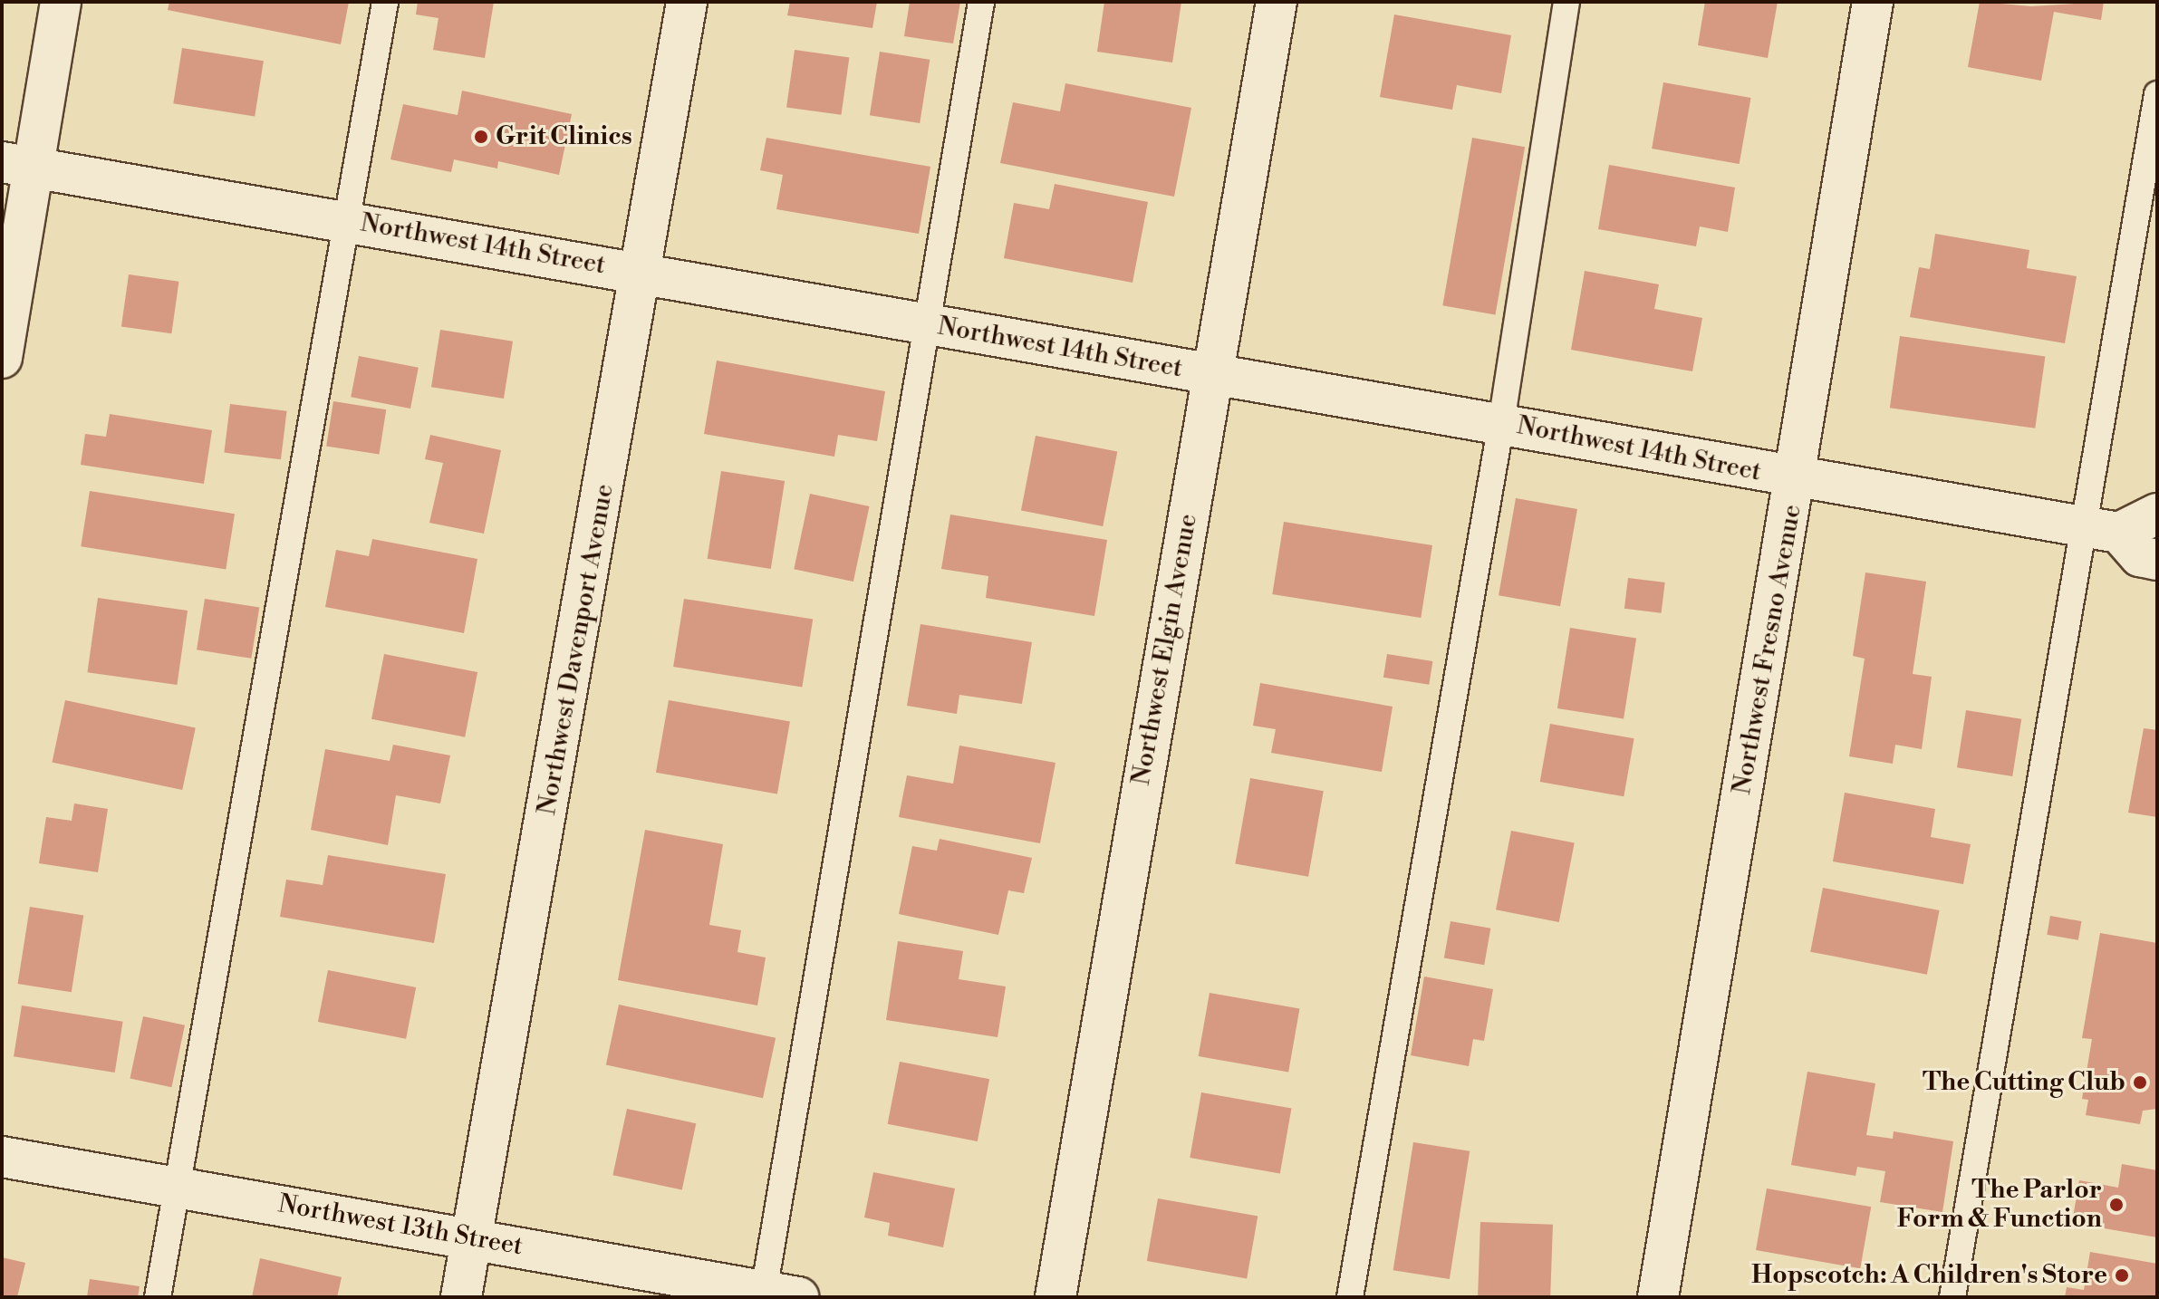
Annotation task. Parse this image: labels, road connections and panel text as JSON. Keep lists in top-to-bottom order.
{
  "streets": {
    "street": [
      "Northwest 14th Street",
      "Northwest Davenport Avenue",
      "Northwest Elgin Avenue",
      "Northwest Fresno Avenue",
      "Northwest 13th Street"
    ]
  },
  "crossings": [
    ["Northwest 14th Street", "Northwest Davenport Avenue"],
    ["Northwest 14th Street", "Northwest Elgin Avenue"],
    ["Northwest 14th Street", "Northwest Fresno Avenue"],
    ["Northwest Davenport Avenue", "Northwest 13th Street"]
  ],
  "places": [
    "Grit Clinics",
    "The Cutting Club",
    "The Parlor Form & Function",
    "Hopscotch: A Children's Store"
  ]
}
